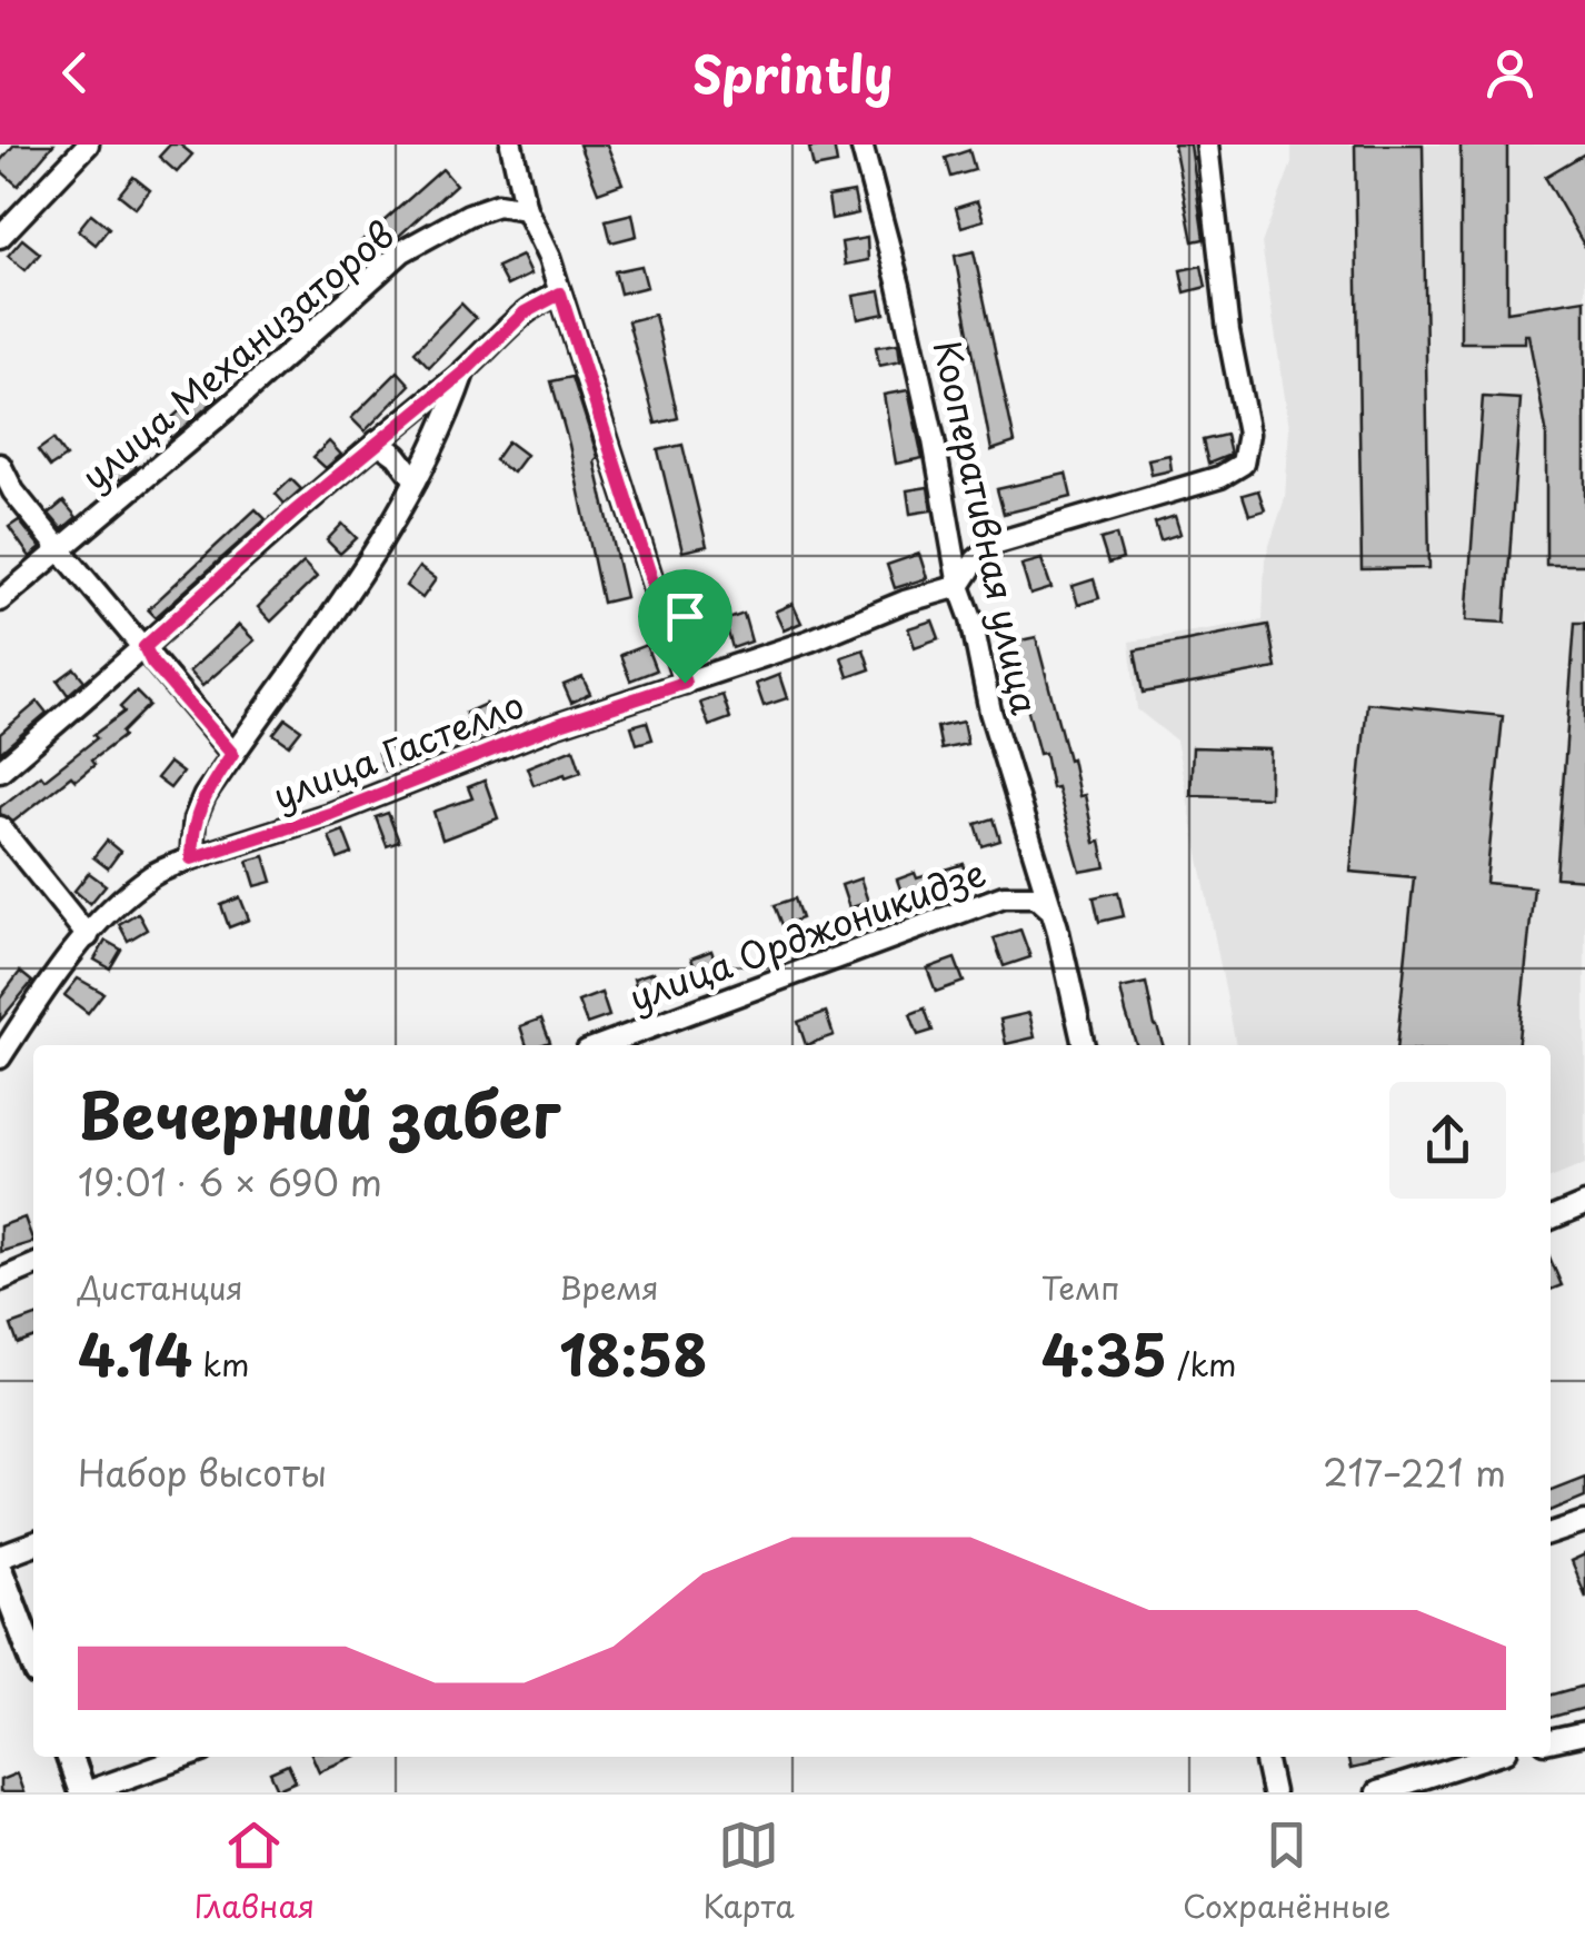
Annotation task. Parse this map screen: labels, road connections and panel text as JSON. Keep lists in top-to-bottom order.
{
  "streets": {
    "street": [
      "улица Механизаторов",
      "Кооперативная улица",
      "улица Гастелло",
      "улица Орджоникидзе"
    ]
  },
  "crossings": [
    ["Кооперативная улица", "улица Гастелло"],
    ["Кооперативная улица", "улица Орджоникидзе"]
  ],
  "page": {
    "header": "Sprintly",
    "heading": ["Вечерний забег", "19:01 · 6 × 690 m"],
    "stats": [
      ["Дистанция", "4.14 km"],
      ["Время", "18:58"],
      ["Темп", "4:35 /km"]
    ],
    "chart": ["Набор высоты", "217–221 m"],
    "tabs": ["Главная", "Карта", "Сохранённые"]
  }
}
